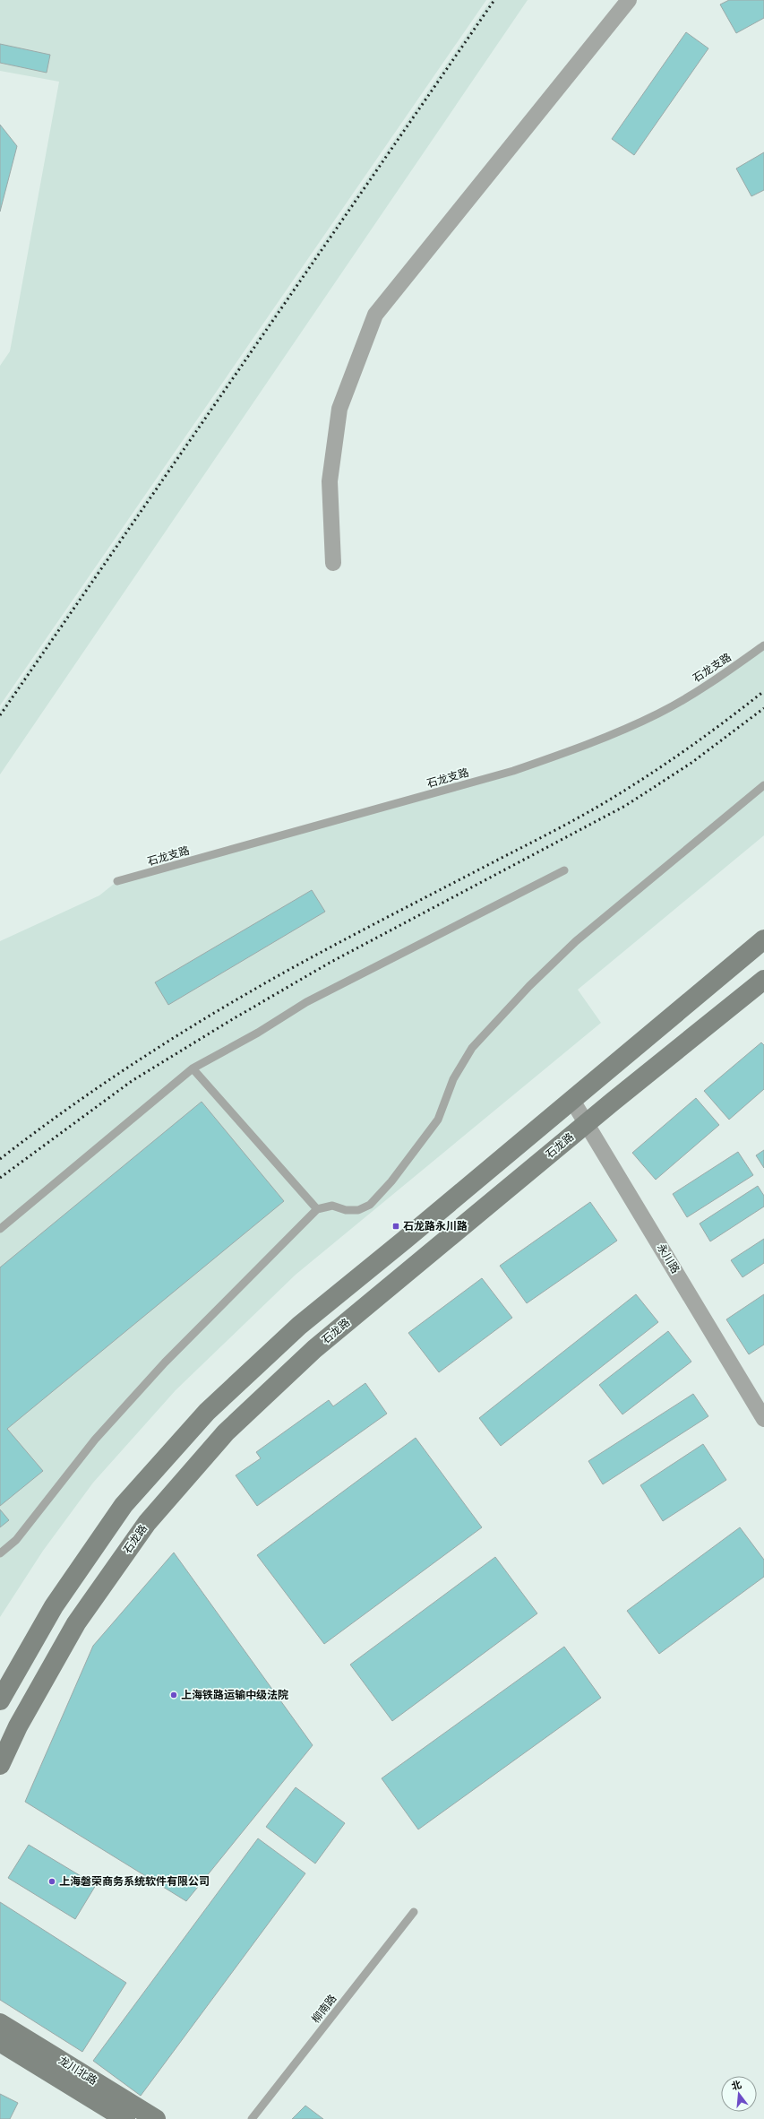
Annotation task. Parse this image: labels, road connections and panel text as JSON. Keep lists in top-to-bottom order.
{
  "streets": {
    "main road": ["石龙路", "龙川北路"],
    "street": ["永川路"],
    "lane": ["石龙支路", "柳南路"]
  },
  "crossings": [
    ["石龙路", "永川路"]
  ],
  "places": {
    "transit": ["石龙路永川路"],
    "other": ["上海铁路运输中级法院", "上海磐荣商务系统软件有限公司"]
  },
  "north": "top"
}
